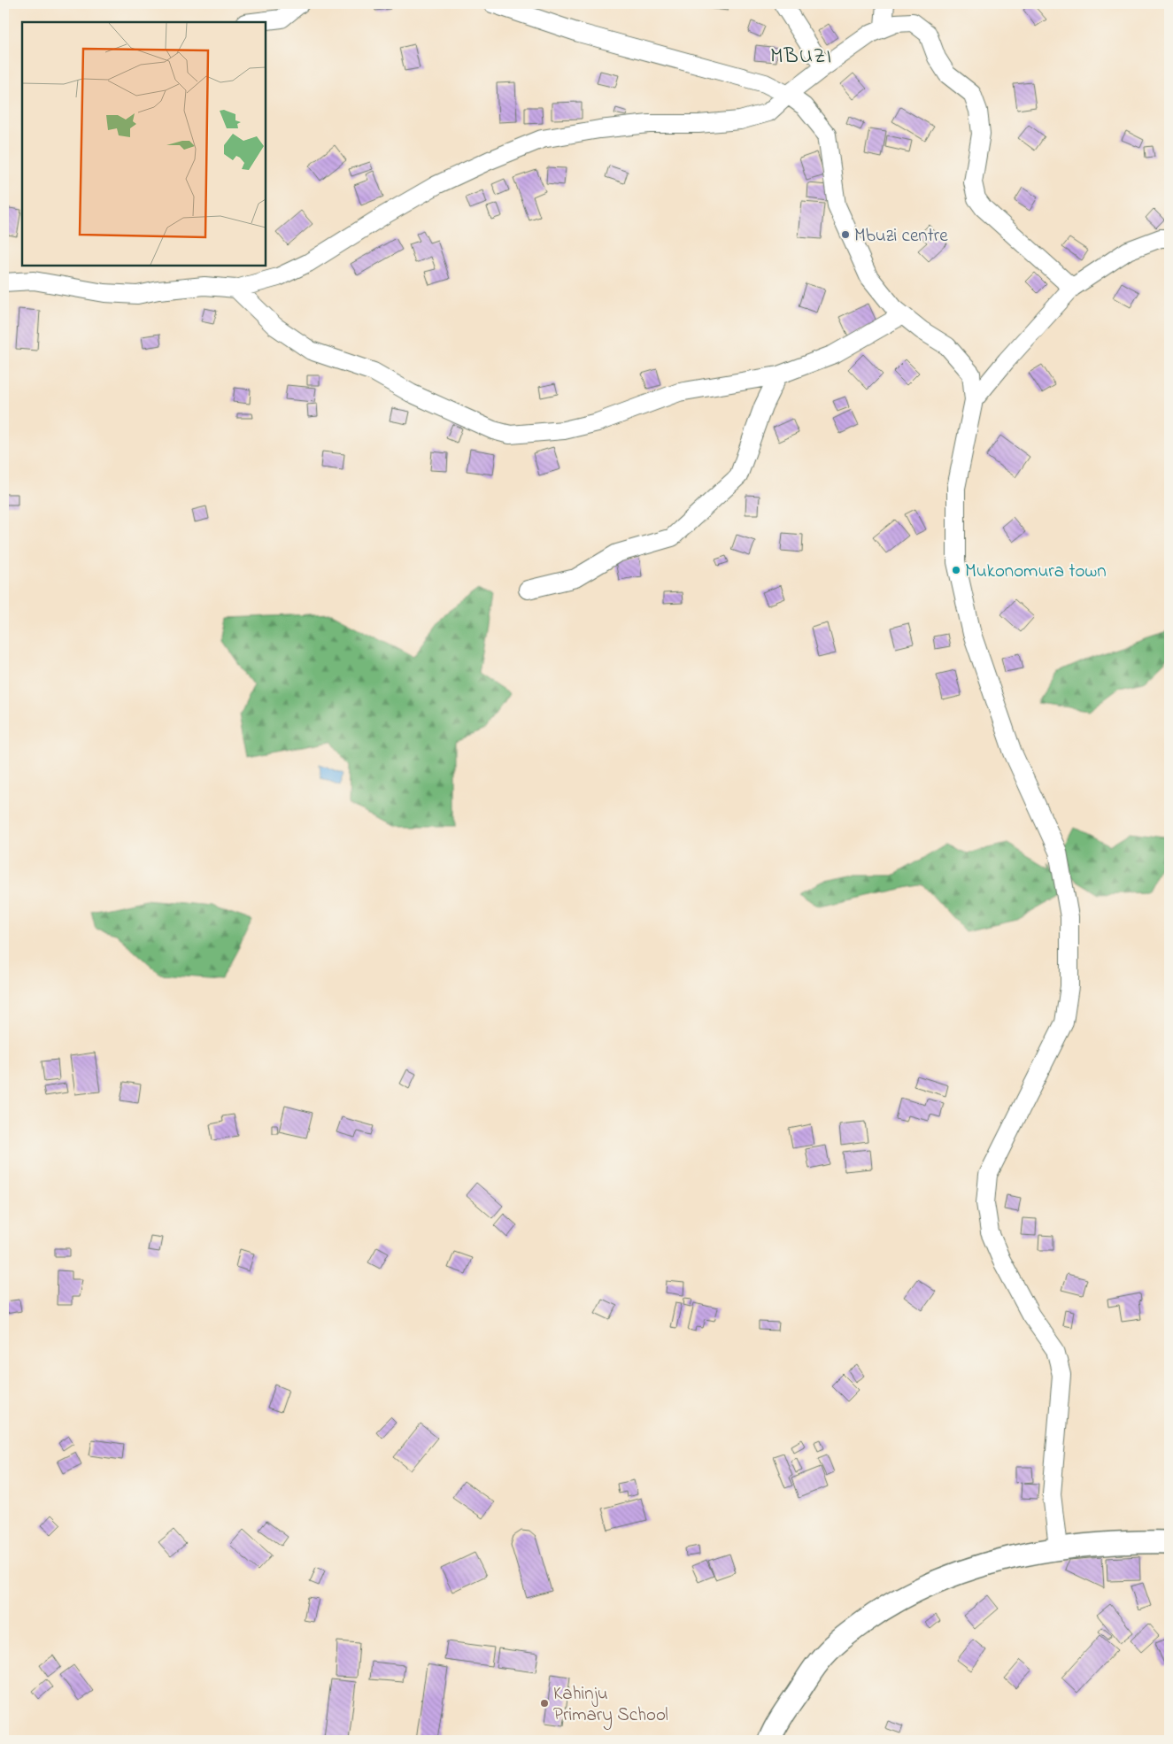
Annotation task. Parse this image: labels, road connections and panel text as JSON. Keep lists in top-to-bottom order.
{
  "districts": ["MBUZI"],
  "places": ["Mbuzi centre", "Mukonomura town", "Kahinju Primary School"]
}
